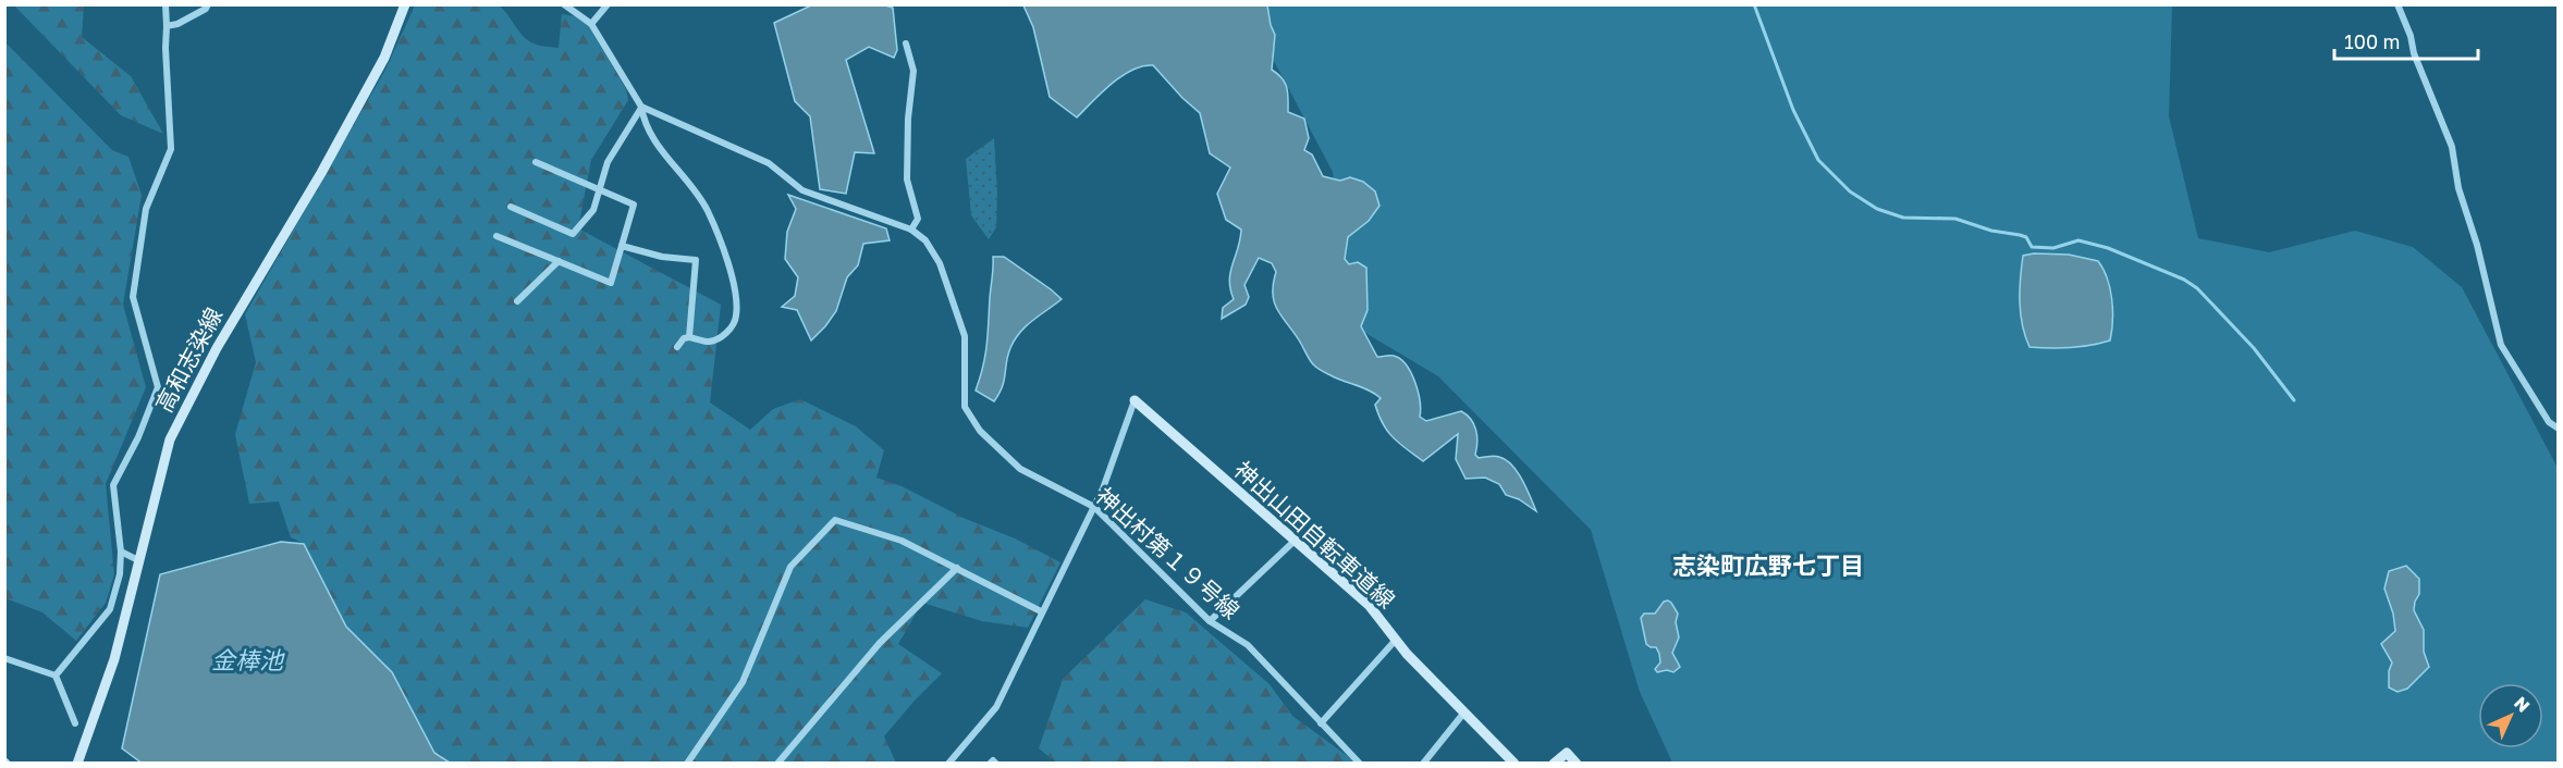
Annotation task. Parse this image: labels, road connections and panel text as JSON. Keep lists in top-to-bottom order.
{
  "streets": {
    "street": ["高和志染線", "神出山田自転車道線", "神出村第１９号線"]
  },
  "districts": ["志染町広野七丁目"],
  "water": ["金棒池"],
  "scale_bar": "100 m",
  "north": "top right"
}
